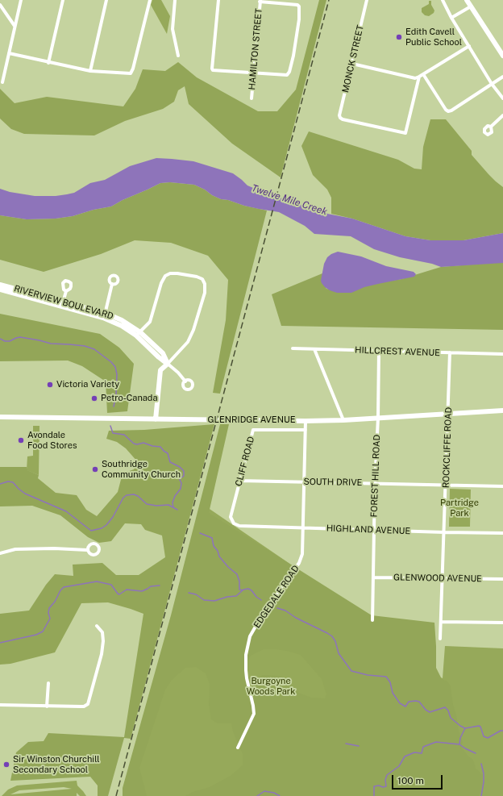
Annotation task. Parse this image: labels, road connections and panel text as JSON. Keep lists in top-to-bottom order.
{
  "streets": {
    "main road": ["RIVERVIEW BOULEVARD", "GLENRIDGE AVENUE"],
    "street": [
      "HAMILTON STREET",
      "MONCK STREET",
      "HILLCREST AVENUE",
      "ROCKCLIFFE ROAD",
      "CLIFF ROAD",
      "FOREST HILL ROAD",
      "SOUTH DRIVE",
      "HIGHLAND AVENUE",
      "GLENWOOD AVENUE",
      "EDGEDALE ROAD"
    ]
  },
  "crossings": [
    ["HILLCREST AVENUE", "ROCKCLIFFE ROAD"],
    ["HILLCREST AVENUE", "FOREST HILL ROAD"],
    ["GLENRIDGE AVENUE", "ROCKCLIFFE ROAD"],
    ["GLENRIDGE AVENUE", "FOREST HILL ROAD"],
    ["GLENRIDGE AVENUE", "EDGEDALE ROAD"],
    ["ROCKCLIFFE ROAD", "SOUTH DRIVE"],
    ["ROCKCLIFFE ROAD", "HIGHLAND AVENUE"],
    ["ROCKCLIFFE ROAD", "GLENWOOD AVENUE"],
    ["CLIFF ROAD", "SOUTH DRIVE"],
    ["CLIFF ROAD", "HIGHLAND AVENUE"],
    ["CLIFF ROAD", "EDGEDALE ROAD"],
    ["FOREST HILL ROAD", "SOUTH DRIVE"],
    ["FOREST HILL ROAD", "HIGHLAND AVENUE"],
    ["FOREST HILL ROAD", "GLENWOOD AVENUE"],
    ["SOUTH DRIVE", "EDGEDALE ROAD"],
    ["HIGHLAND AVENUE", "EDGEDALE ROAD"]
  ],
  "water": ["Twelve Mile Creek"],
  "parks": ["Partridge Park", "Burgoyne Woods Park"],
  "places": [
    "Edith Cavell Public School",
    "Victoria Variety",
    "Petro-Canada",
    "Avondale Food Stores",
    "Southridge Community Church",
    "Sir Winston Churchill Secondary School"
  ],
  "scale_bar": "100 m"
}
